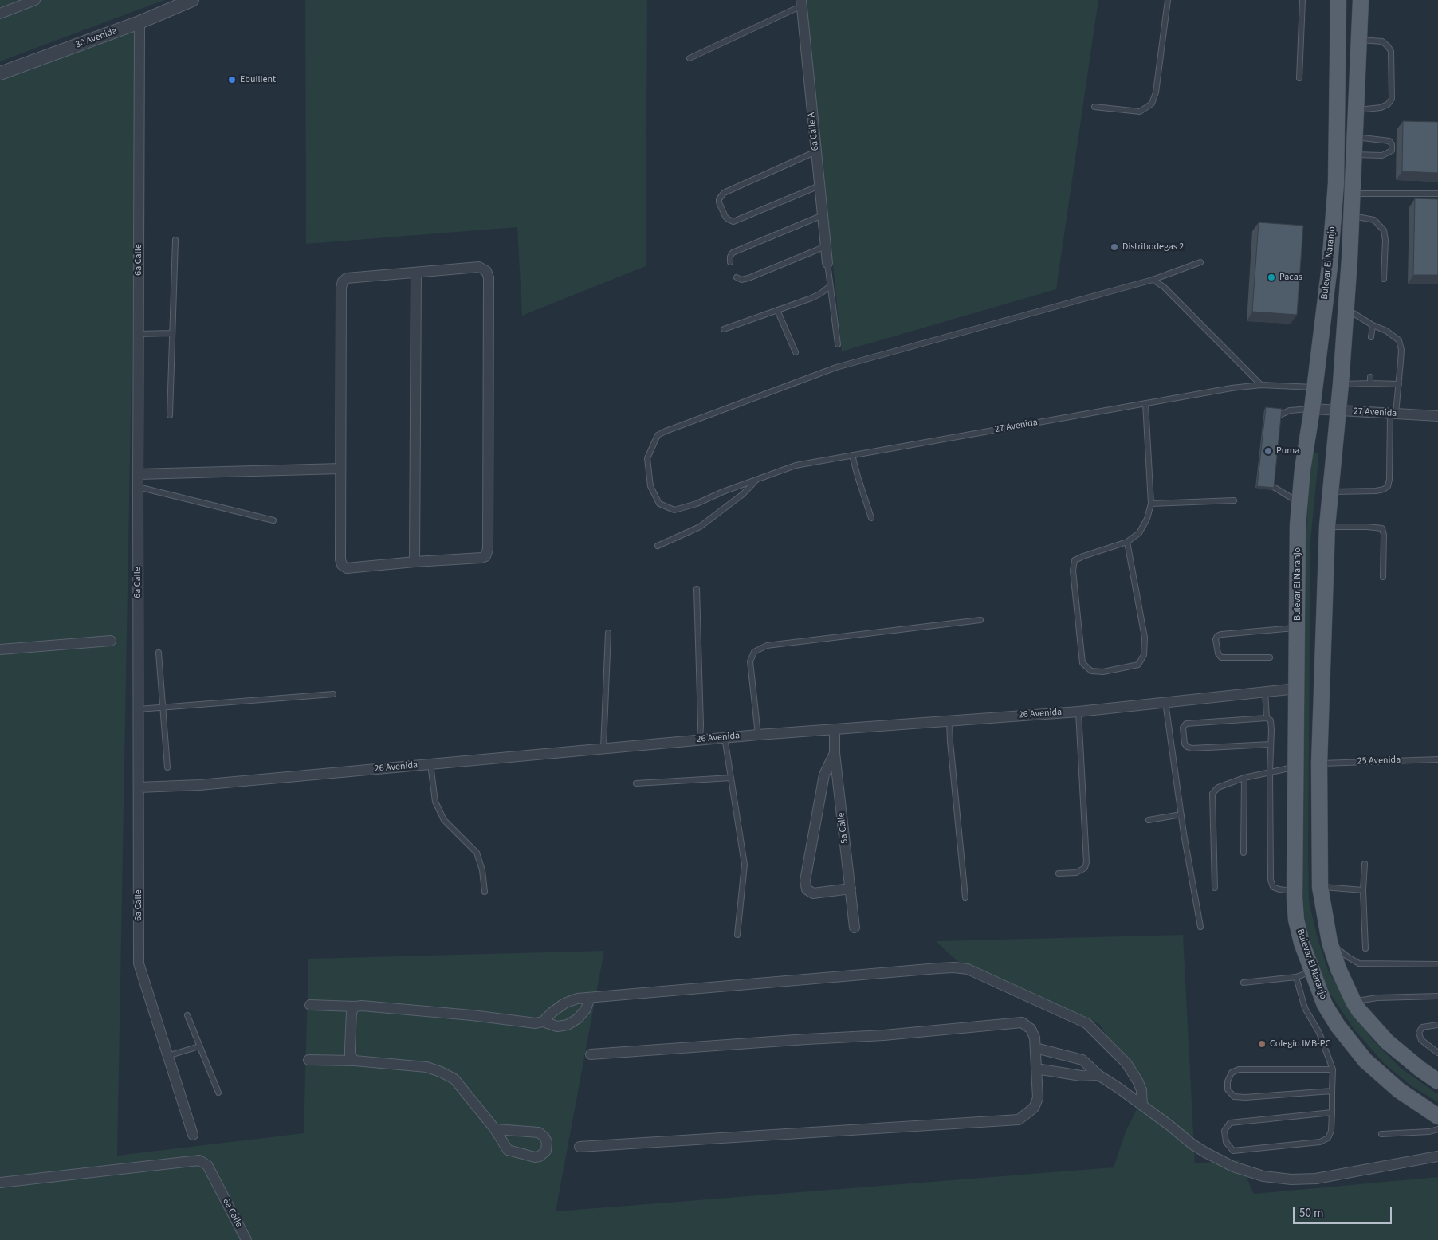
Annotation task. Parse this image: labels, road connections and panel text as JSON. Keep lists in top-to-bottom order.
{
  "streets": {
    "main road": ["Bulevar El Naranjo"],
    "street": [
      "30 Avenida",
      "6a Calle A",
      "6a Calle",
      "27 Avenida",
      "26 Avenida",
      "5a Calle"
    ],
    "lane": ["25 Avenida"]
  },
  "crossings": [
    ["30 Avenida", "6a Calle"],
    ["6a Calle", "26 Avenida"],
    ["Bulevar El Naranjo", "27 Avenida"],
    ["Bulevar El Naranjo", "26 Avenida"],
    ["Bulevar El Naranjo", "25 Avenida"],
    ["26 Avenida", "5a Calle"]
  ],
  "places": [
    "Ebullient",
    "Distribodegas 2",
    "Pacas",
    "Puma",
    "Colegio IMB-PC"
  ],
  "scale_bar": "50 m"
}
